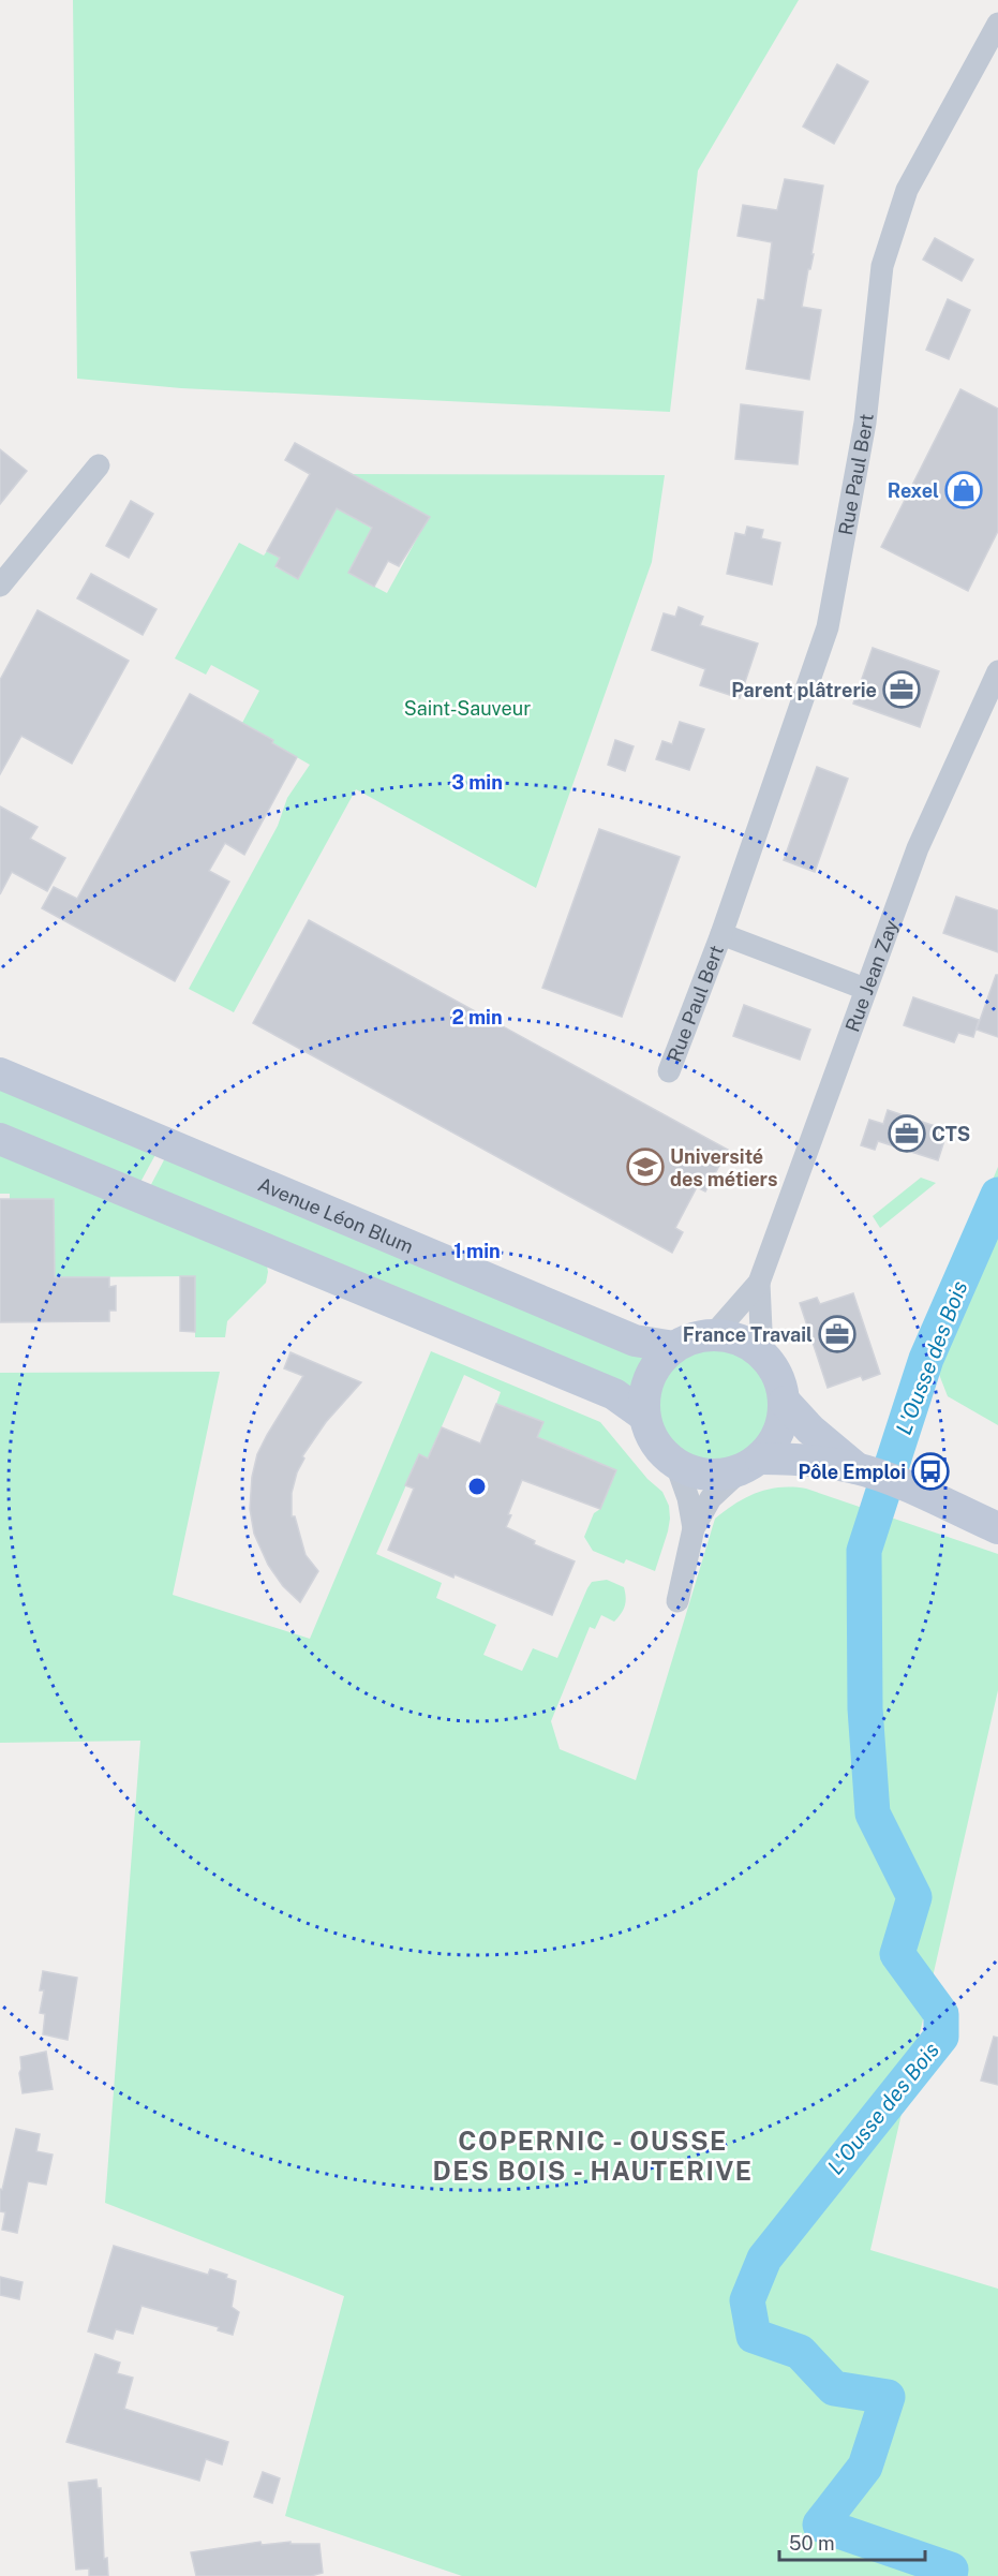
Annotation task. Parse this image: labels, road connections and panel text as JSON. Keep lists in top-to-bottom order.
{
  "streets": {
    "street": ["Rue Paul Bert", "Rue Jean Zay", "Avenue Léon Blum"]
  },
  "crossings": [
    ["Rue Paul Bert", "Rue Jean Zay"],
    ["Rue Jean Zay", "Avenue Léon Blum"]
  ],
  "districts": ["COPERNIC - OUSSE DES BOIS - HAUTERIVE"],
  "water": ["L'Ousse des Bois"],
  "parks": ["Saint-Sauveur"],
  "places": {
    "shop": ["Rexel"],
    "office": ["Parent plâtrerie", "CTS", "France Travail"],
    "school or university": ["Université des métiers"],
    "bus stop": ["Pôle Emploi"]
  },
  "scale_bar": "50 m",
  "rings": ["3 min", "2 min", "1 min"]
}
